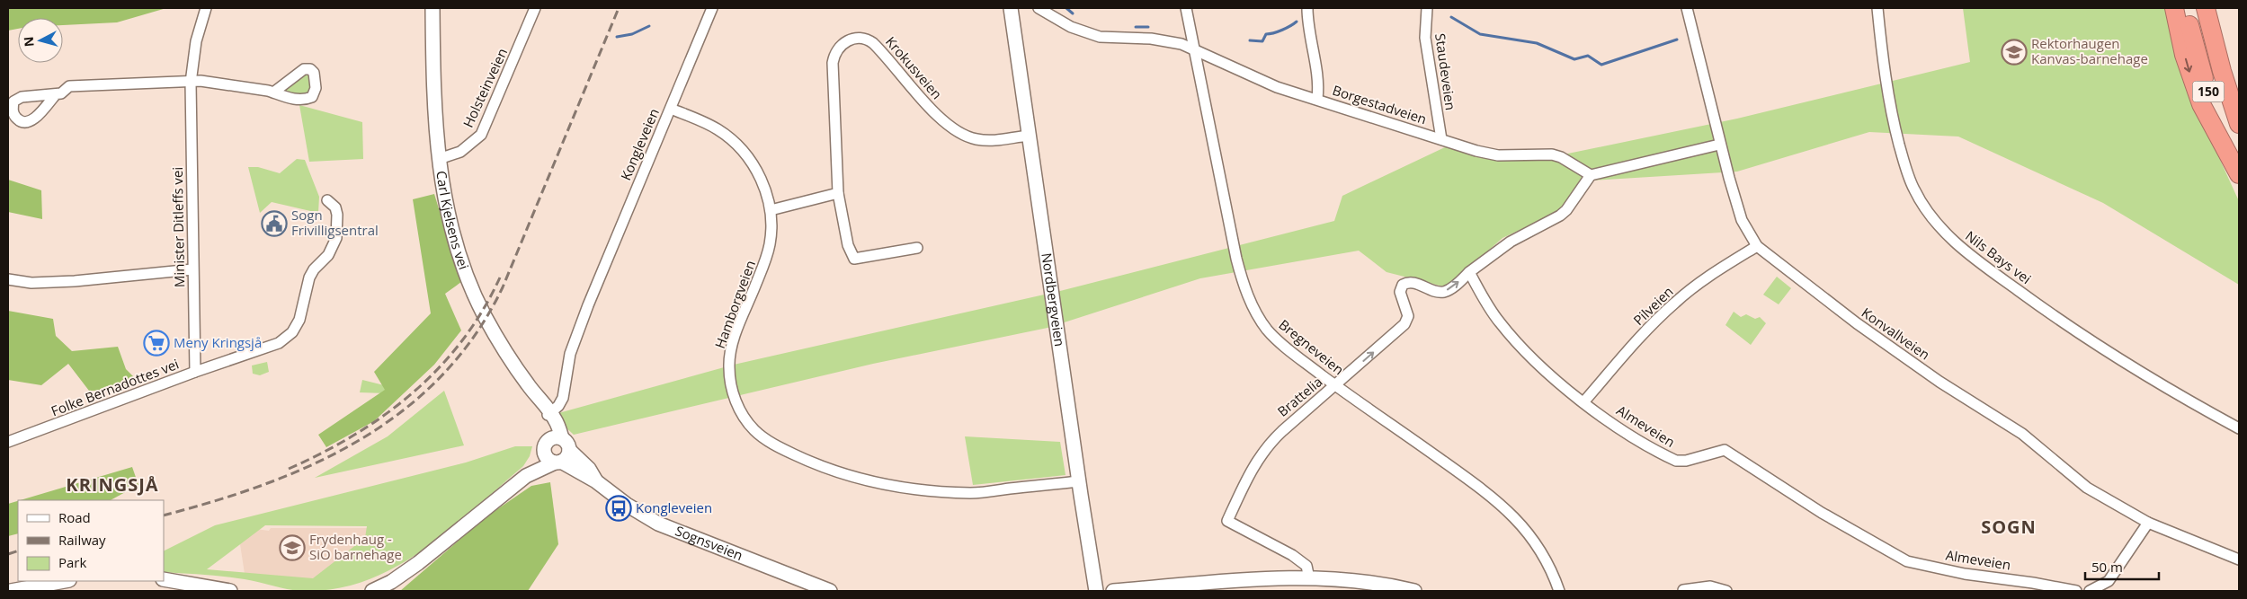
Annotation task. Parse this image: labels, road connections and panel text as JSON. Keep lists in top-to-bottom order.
{
  "streets": {
    "highway": ["150"],
    "main road": ["Carl Kjelsens vei", "Nordbergveien", "Sognsveien"],
    "street": [
      "Krokusveien",
      "Staudeveien",
      "Holsteinveien",
      "Borgestadveien",
      "Kongleveien",
      "Minister Ditleffs vei",
      "Nils Bays vei",
      "Hamborgveien",
      "Pilveien",
      "Konvallveien",
      "Bregneveien",
      "Folke Bernadottes vei",
      "Brattelia",
      "Almeveien"
    ]
  },
  "crossings": [
    ["Krokusveien", "Nordbergveien"],
    ["Staudeveien", "Borgestadveien"],
    ["Holsteinveien", "Carl Kjelsens vei"],
    ["Borgestadveien", "Bregneveien"],
    ["Kongleveien", "Carl Kjelsens vei"],
    ["Kongleveien", "Hamborgveien"],
    ["Carl Kjelsens vei", "Sognsveien"],
    ["Minister Ditleffs vei", "Folke Bernadottes vei"],
    ["Nordbergveien", "Hamborgveien"],
    ["Pilveien", "Konvallveien"],
    ["Pilveien", "Almeveien"],
    ["Bregneveien", "Brattelia"],
    ["Brattelia", "Almeveien"]
  ],
  "one_way": ["Brattelia"],
  "districts": ["KRINGSJÅ", "SOGN"],
  "places": {
    "school or university": ["Rektorhaugen Kanvas-barnehage", "Frydenhaug - SiO barnehage"],
    "public building": ["Sogn Frivilligsentral"],
    "supermarket": ["Meny Kringsjå"],
    "bus stop": ["Kongleveien"]
  },
  "legend": ["Road", "Railway", "Park"],
  "scale_bar": "50 m",
  "north": "left"
}
